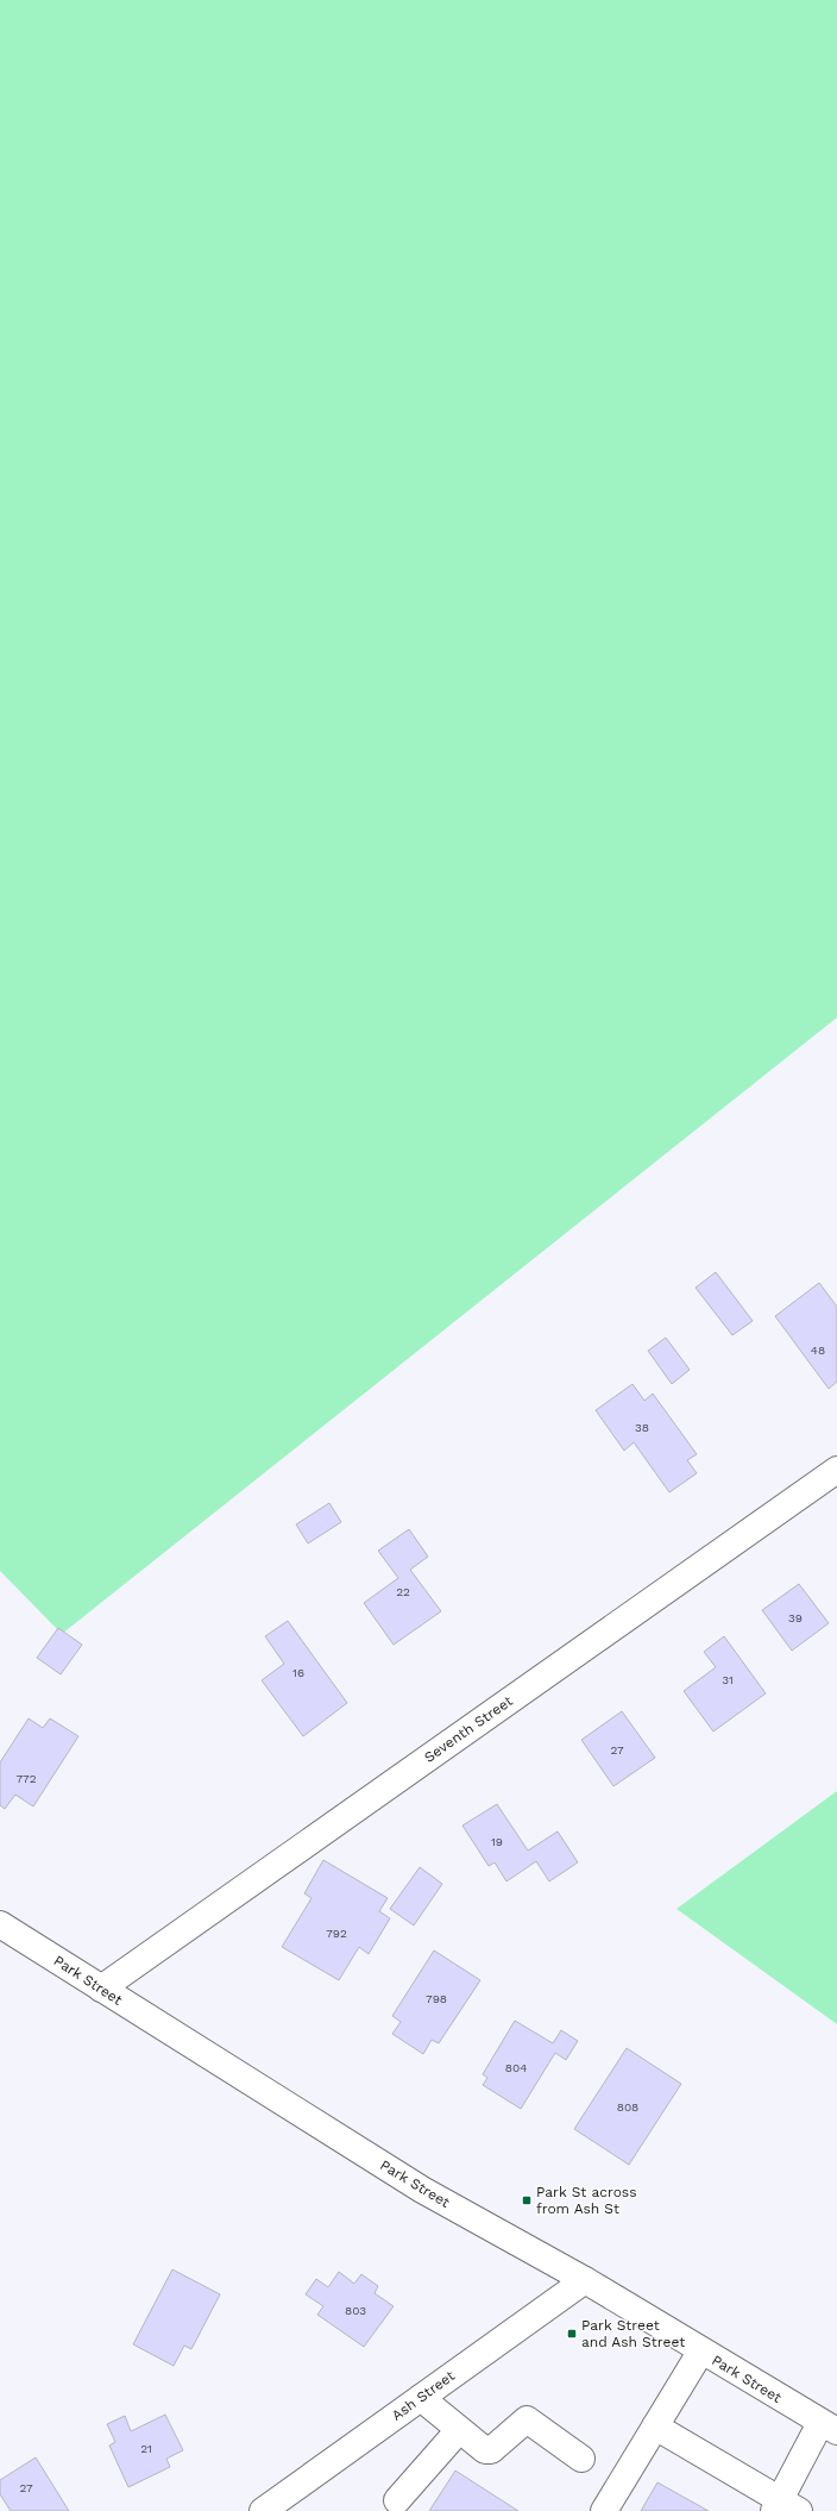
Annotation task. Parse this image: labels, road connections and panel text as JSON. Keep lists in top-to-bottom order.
{
  "streets": {
    "street": ["Seventh Street", "Park Street", "Ash Street"]
  },
  "crossings": [
    ["Seventh Street", "Park Street"],
    ["Park Street", "Ash Street"]
  ],
  "places": {
    "transit": ["Park St across from Ash St", "Park Street and Ash Street"]
  },
  "house_numbers": [
    "48",
    "38",
    "22",
    "39",
    "16",
    "31",
    "27",
    "772",
    "19",
    "792",
    "798",
    "804",
    "808",
    "803",
    "21",
    "27"
  ]
}
